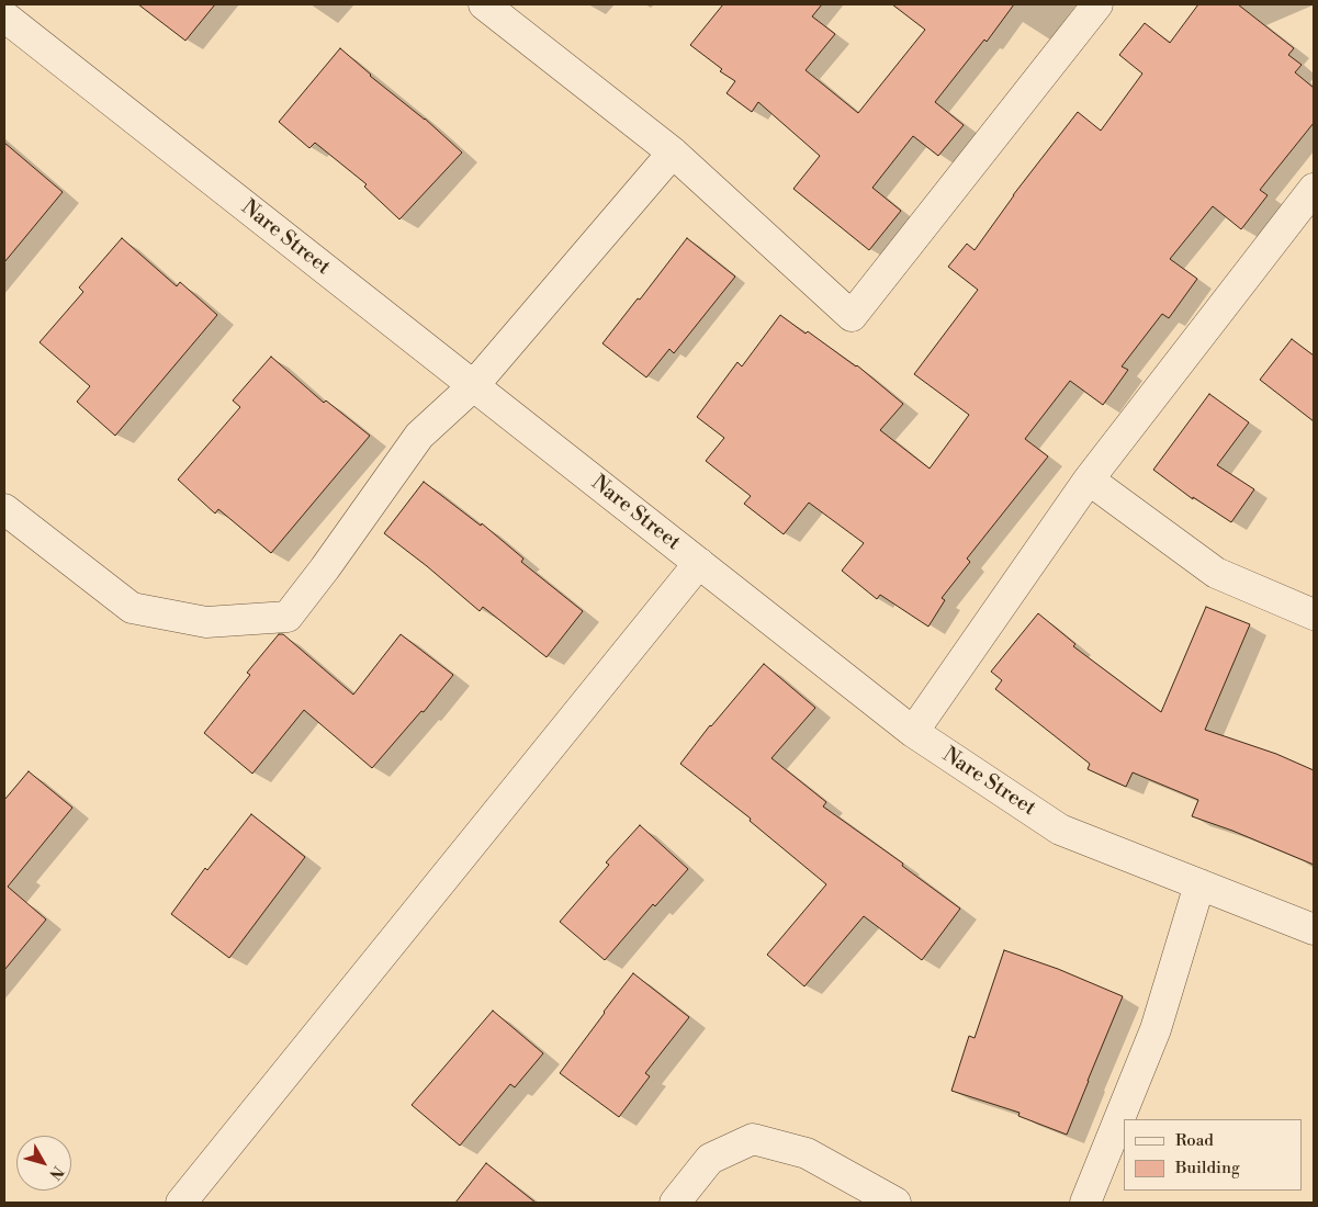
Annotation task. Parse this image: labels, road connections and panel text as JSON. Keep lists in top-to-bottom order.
{
  "streets": {
    "street": ["Nare Street"]
  },
  "legend": ["Road", "Building"],
  "north": "bottom right"
}
